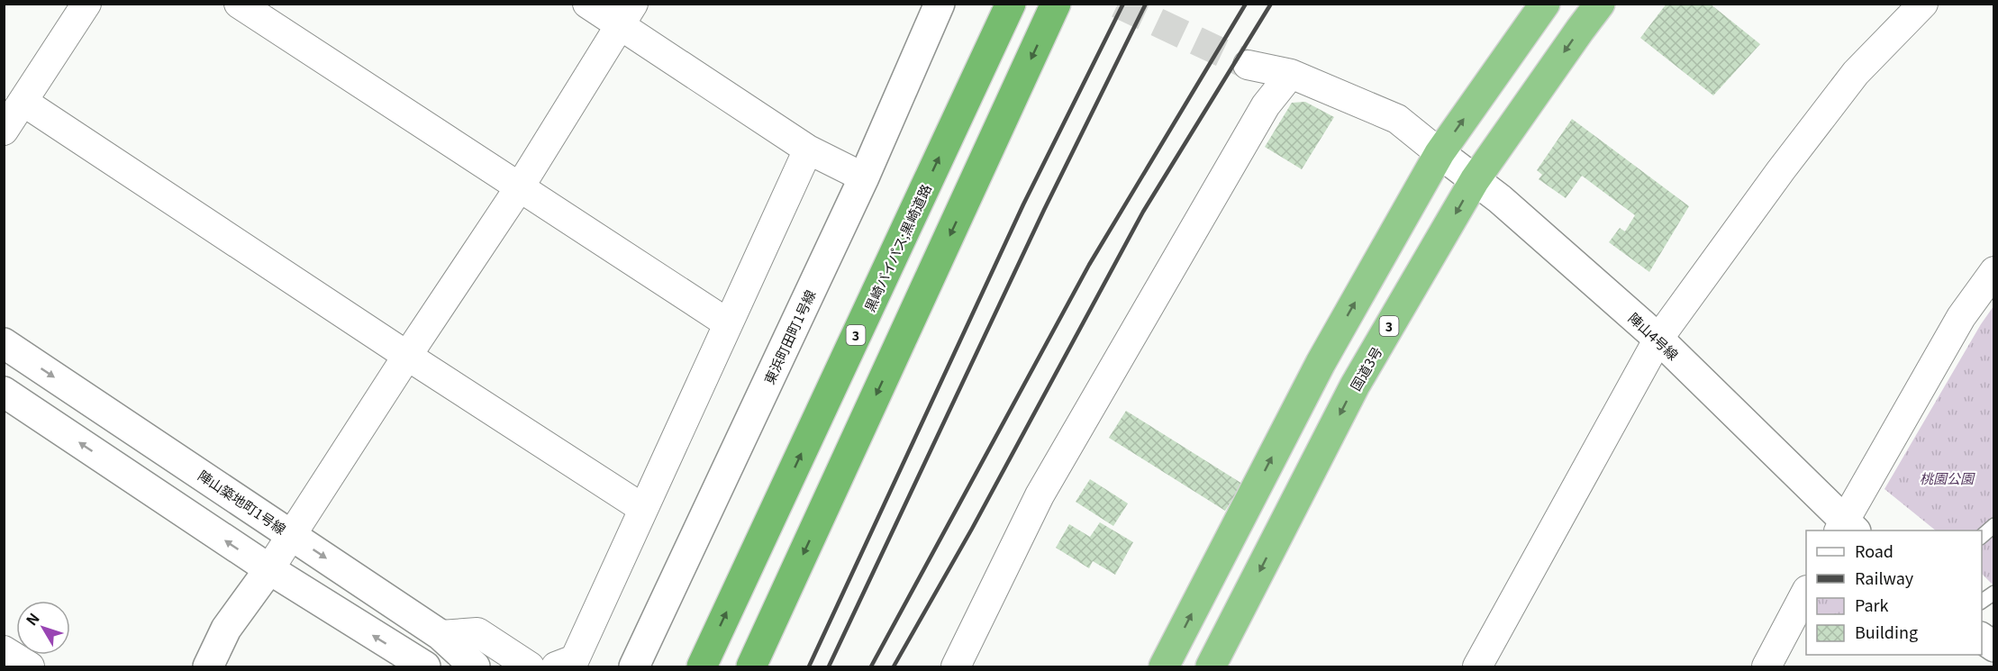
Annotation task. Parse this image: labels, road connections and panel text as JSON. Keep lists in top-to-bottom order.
{
  "streets": {
    "highway": ["黒崎バイパス;黒崎道路", "3", "国道3号"],
    "street": ["陣山4号線", "東浜町田町1号線", "陣山築地町1号線"]
  },
  "crossings": [
    ["陣山4号線", "国道3号"]
  ],
  "parks": ["桃園公園"],
  "legend": [
    "Road",
    "Railway",
    "Park",
    "Building"
  ],
  "north": "top left"
}
